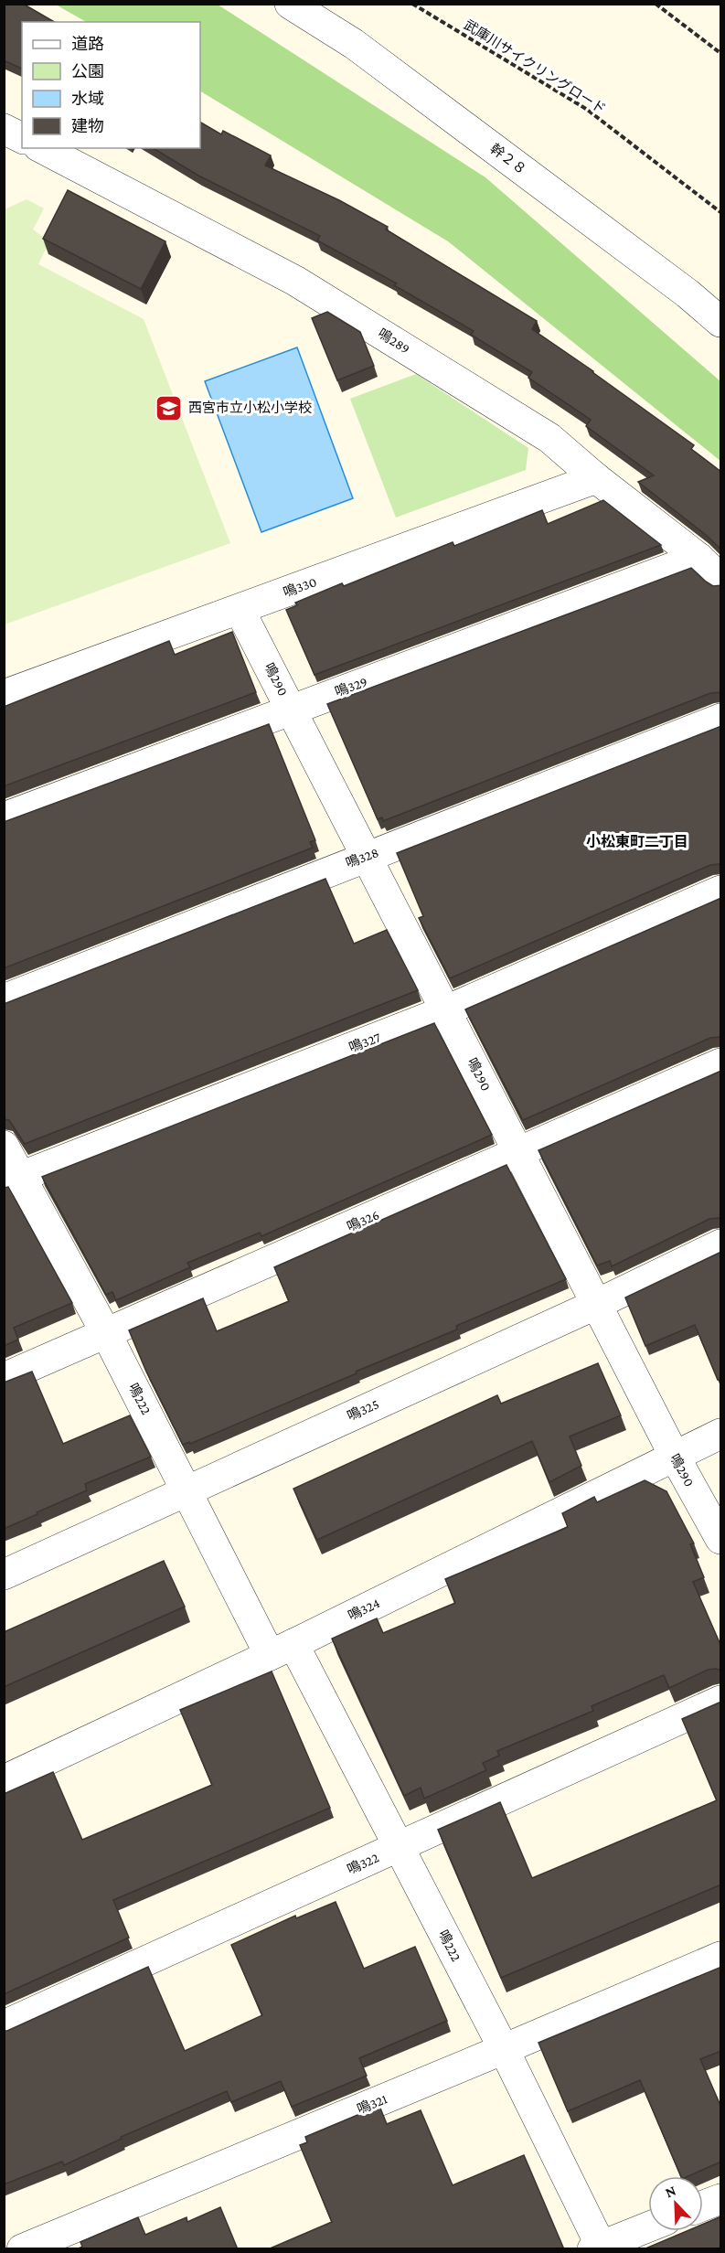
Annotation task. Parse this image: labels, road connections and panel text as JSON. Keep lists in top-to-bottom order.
{
  "streets": {
    "street": [
      "幹２８",
      "鳴289",
      "鳴330",
      "鳴290",
      "鳴329",
      "鳴328",
      "鳴327",
      "鳴326",
      "鳴222",
      "鳴325",
      "鳴324",
      "鳴322",
      "鳴321"
    ],
    "path": ["武庫川サイクリングロード"]
  },
  "crossings": [
    ["鳴289", "鳴330"],
    ["鳴289", "鳴329"],
    ["鳴330", "鳴290"],
    ["鳴290", "鳴329"],
    ["鳴290", "鳴328"],
    ["鳴290", "鳴327"],
    ["鳴290", "鳴326"],
    ["鳴290", "鳴325"],
    ["鳴290", "鳴324"],
    ["鳴327", "鳴222"],
    ["鳴326", "鳴222"],
    ["鳴222", "鳴325"],
    ["鳴222", "鳴324"],
    ["鳴222", "鳴322"],
    ["鳴222", "鳴321"]
  ],
  "districts": ["小松東町二丁目"],
  "places": {
    "school or university": ["西宮市立小松小学校"]
  },
  "legend": [
    "道路",
    "公園",
    "水域",
    "建物"
  ],
  "north": "top left"
}
